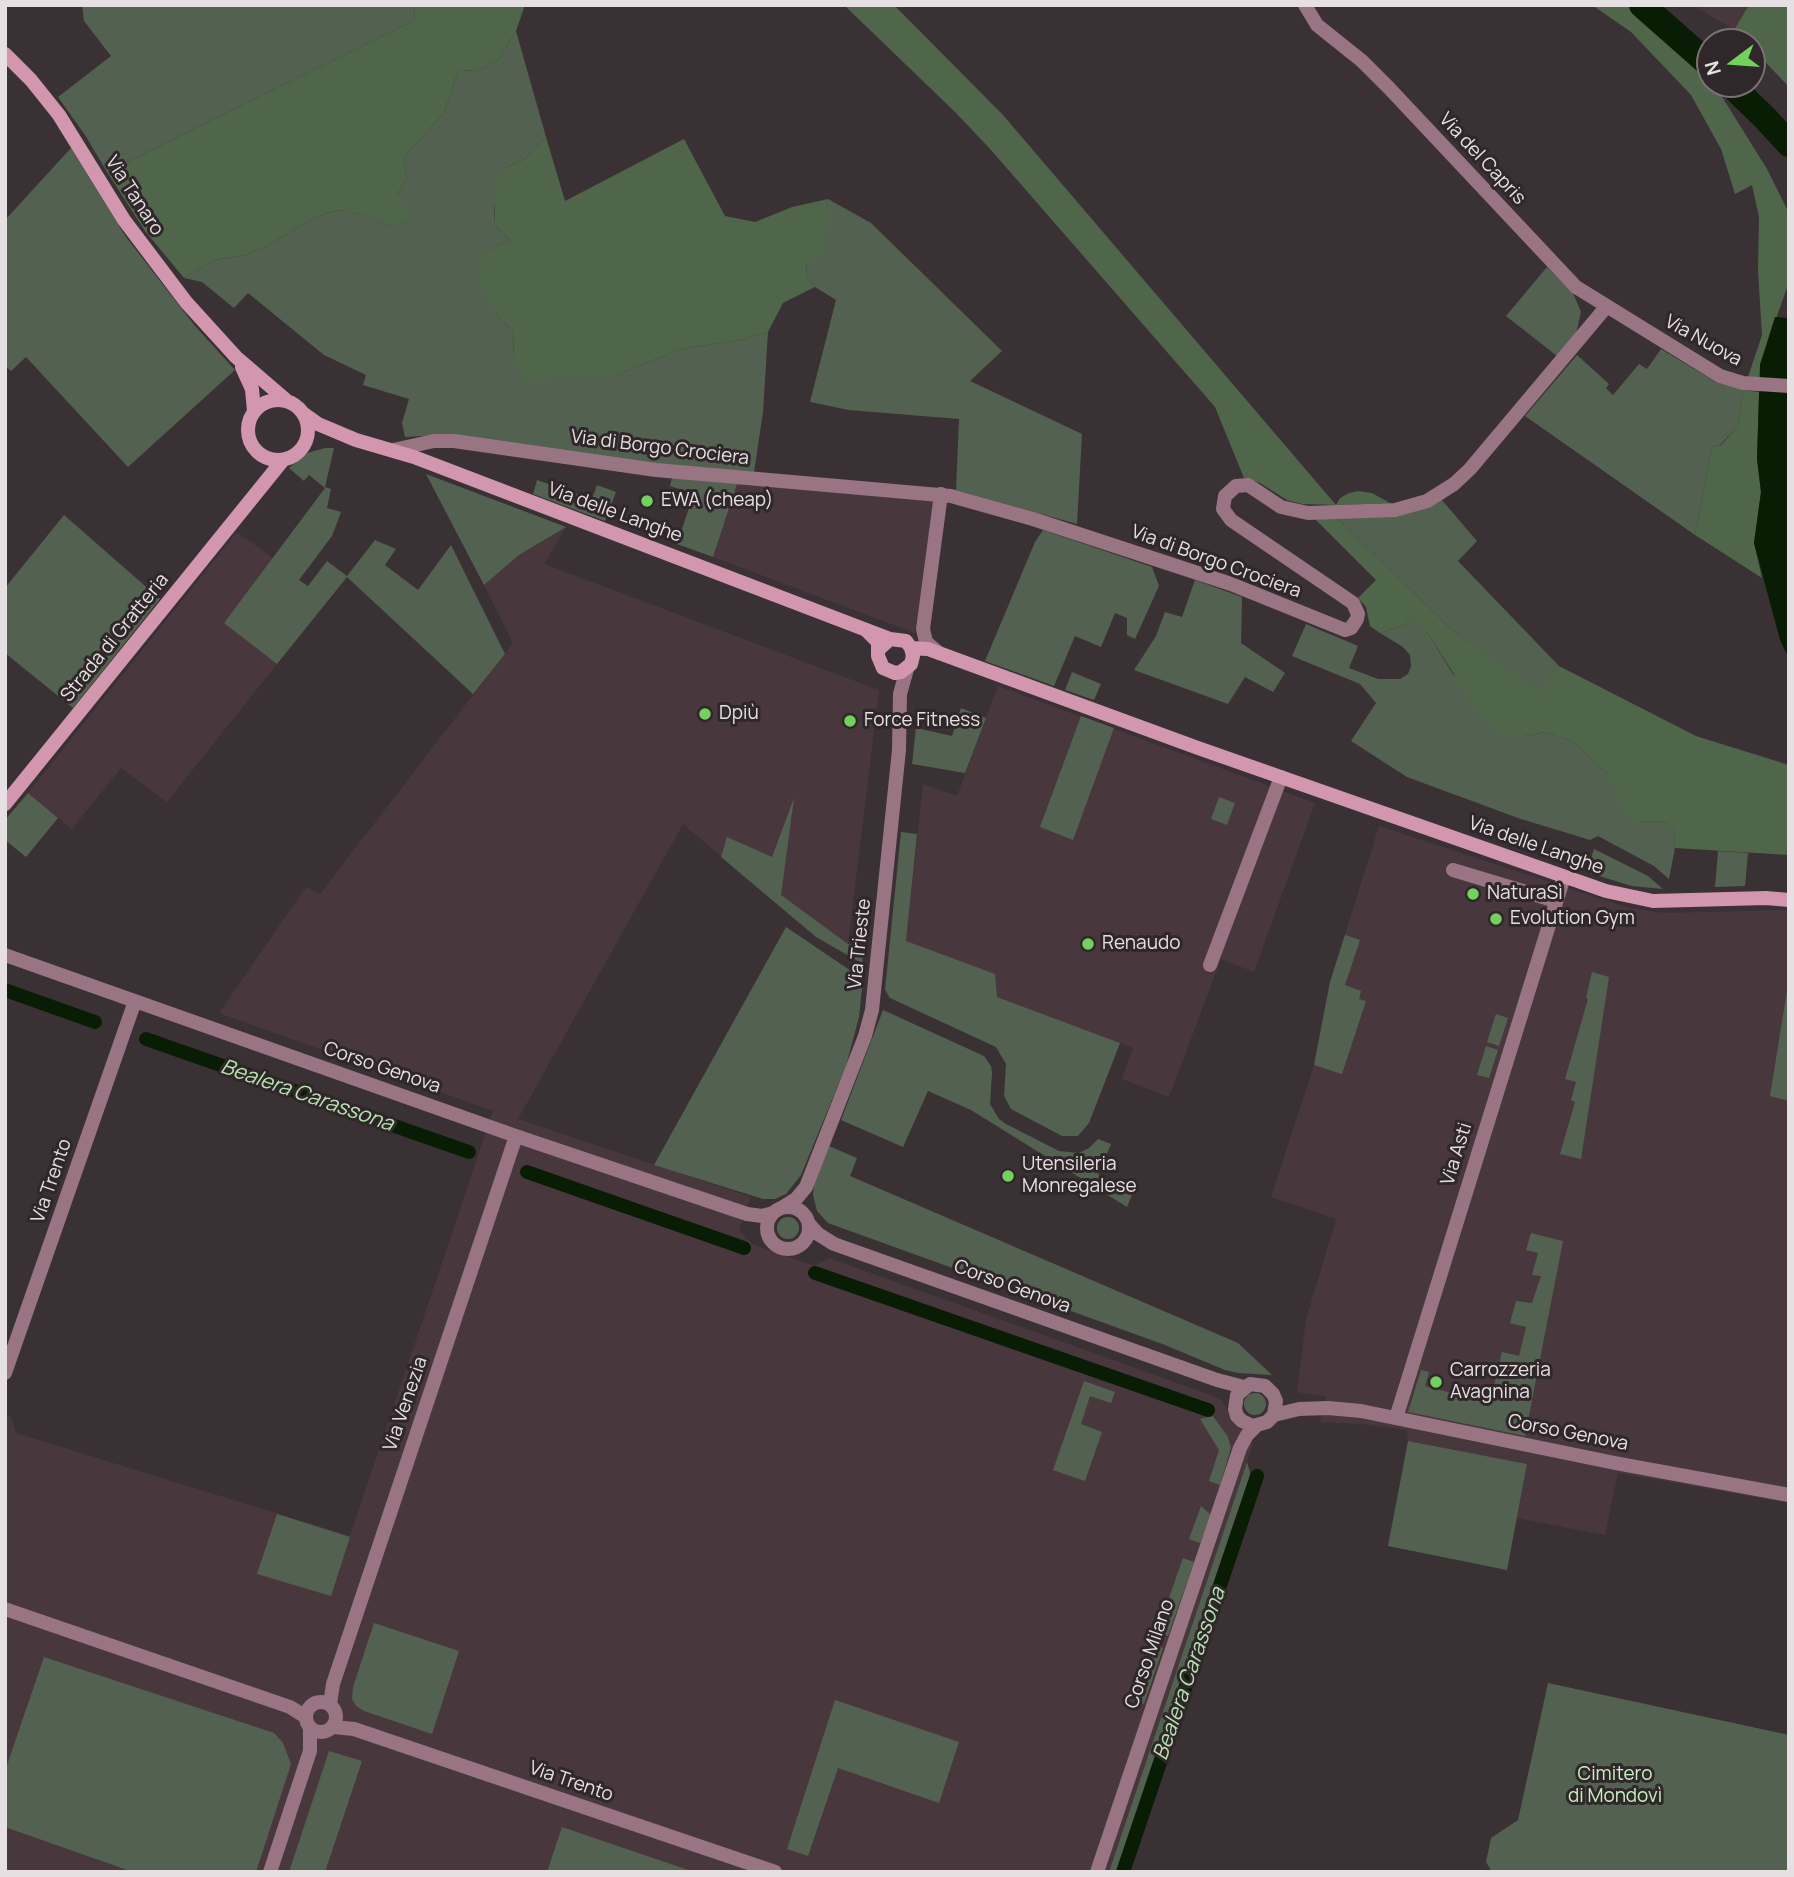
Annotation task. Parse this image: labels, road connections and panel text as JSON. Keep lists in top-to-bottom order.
{
  "streets": {
    "main road": ["Via Tanaro", "Via delle Langhe", "Strada di Gratteria"],
    "street": [
      "Via del Capris",
      "Via Nuova",
      "Via di Borgo Crociera",
      "Via Trieste",
      "Corso Genova",
      "Via Asti",
      "Via Trento",
      "Via Venezia",
      "Corso Milano"
    ]
  },
  "crossings": [
    ["Via del Capris", "Via Nuova"],
    ["Via del Capris", "Via di Borgo Crociera"],
    ["Via Tanaro", "Via delle Langhe"],
    ["Via Tanaro", "Strada di Gratteria"],
    ["Via Nuova", "Via di Borgo Crociera"],
    ["Via di Borgo Crociera", "Via delle Langhe"],
    ["Via delle Langhe", "Strada di Gratteria"],
    ["Via delle Langhe", "Via Trieste"],
    ["Via delle Langhe", "Via Asti"],
    ["Via Trieste", "Corso Genova"],
    ["Corso Genova", "Via Asti"],
    ["Corso Genova", "Via Trento"],
    ["Corso Genova", "Via Venezia"],
    ["Corso Genova", "Corso Milano"],
    ["Via Trento", "Via Venezia"]
  ],
  "water": ["Bealera Carassona"],
  "parks": ["Cimitero di Mondovì"],
  "places": [
    "EWA (cheap)",
    "Dpiù",
    "Force Fitness",
    "NaturaSì",
    "Evolution Gym",
    "Renaudo",
    "Utensileria Monregalese",
    "Carrozzeria Avagnina"
  ],
  "north": "left"
}
